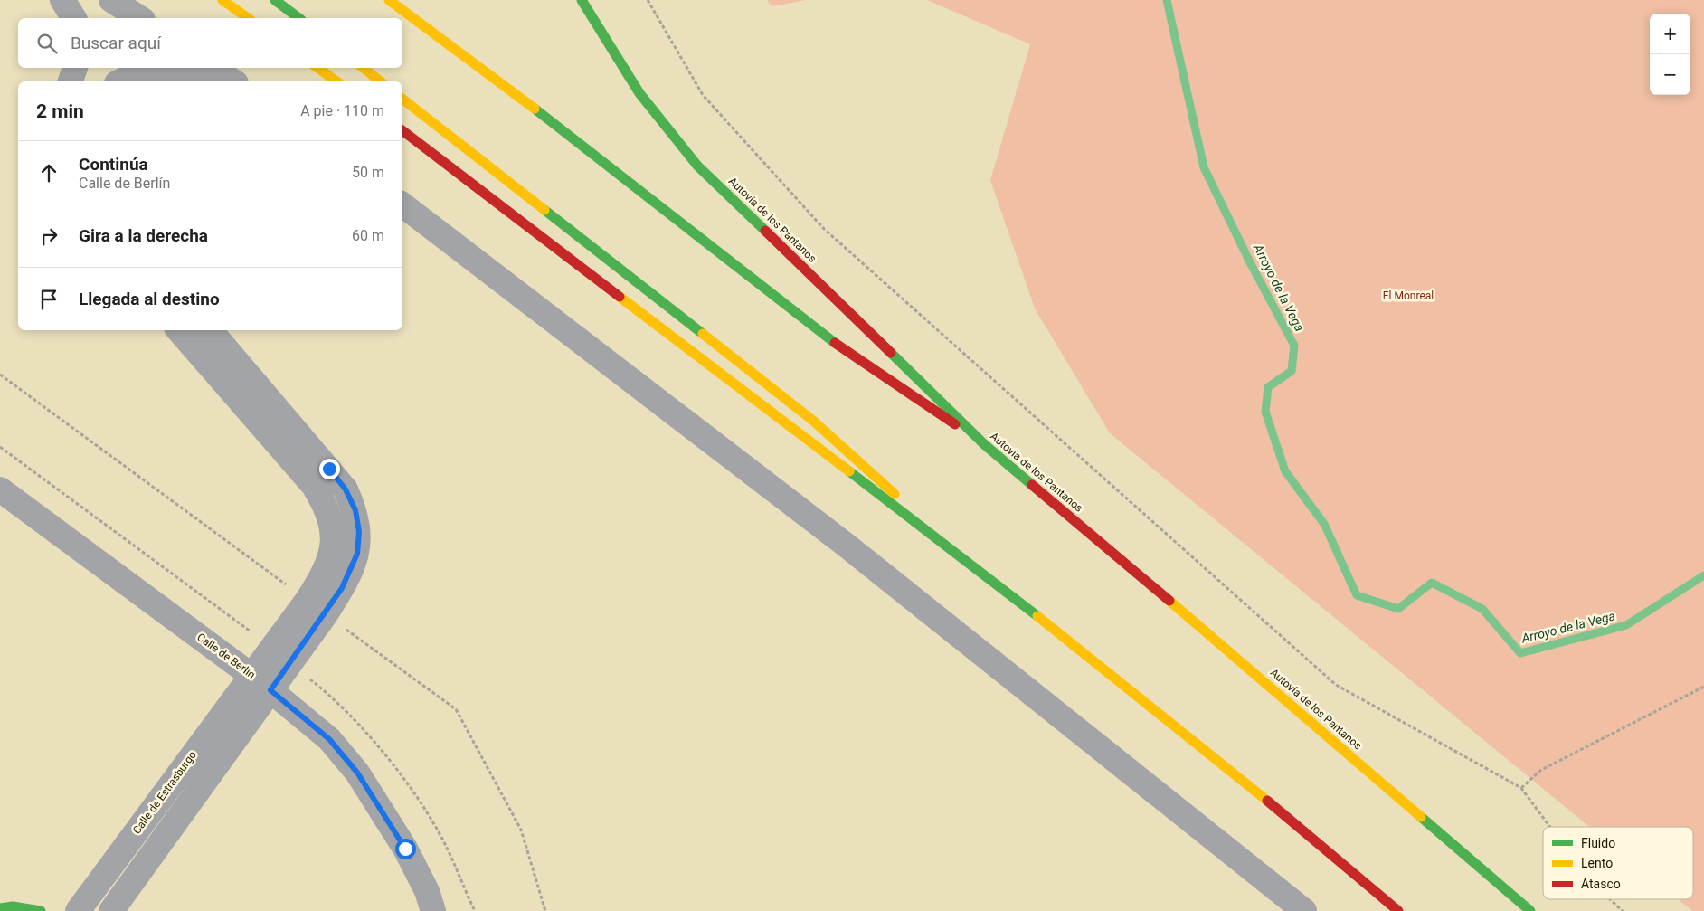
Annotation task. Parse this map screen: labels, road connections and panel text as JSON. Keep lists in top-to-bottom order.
{
  "streets": {
    "main road": ["Autovía de los Pantanos"],
    "street": ["Calle de Berlín", "Calle de Estrasburgo"]
  },
  "crossings": [
    ["Calle de Berlín", "Calle de Estrasburgo"]
  ],
  "water": ["Arroyo de la Vega"],
  "parks": ["El Monreal"],
  "legend": ["Fluido", "Lento", "Atasco"],
  "page": {
    "map_buttons": ["+", "−"],
    "search": "Buscar aquí",
    "heading": ["2 min", "A pie · 110 m"],
    "list": [
      ["Continúa", "Calle de Berlín", "50 m"],
      ["Gira a la derecha", "60 m"],
      "Llegada al destino"
    ]
  }
}
